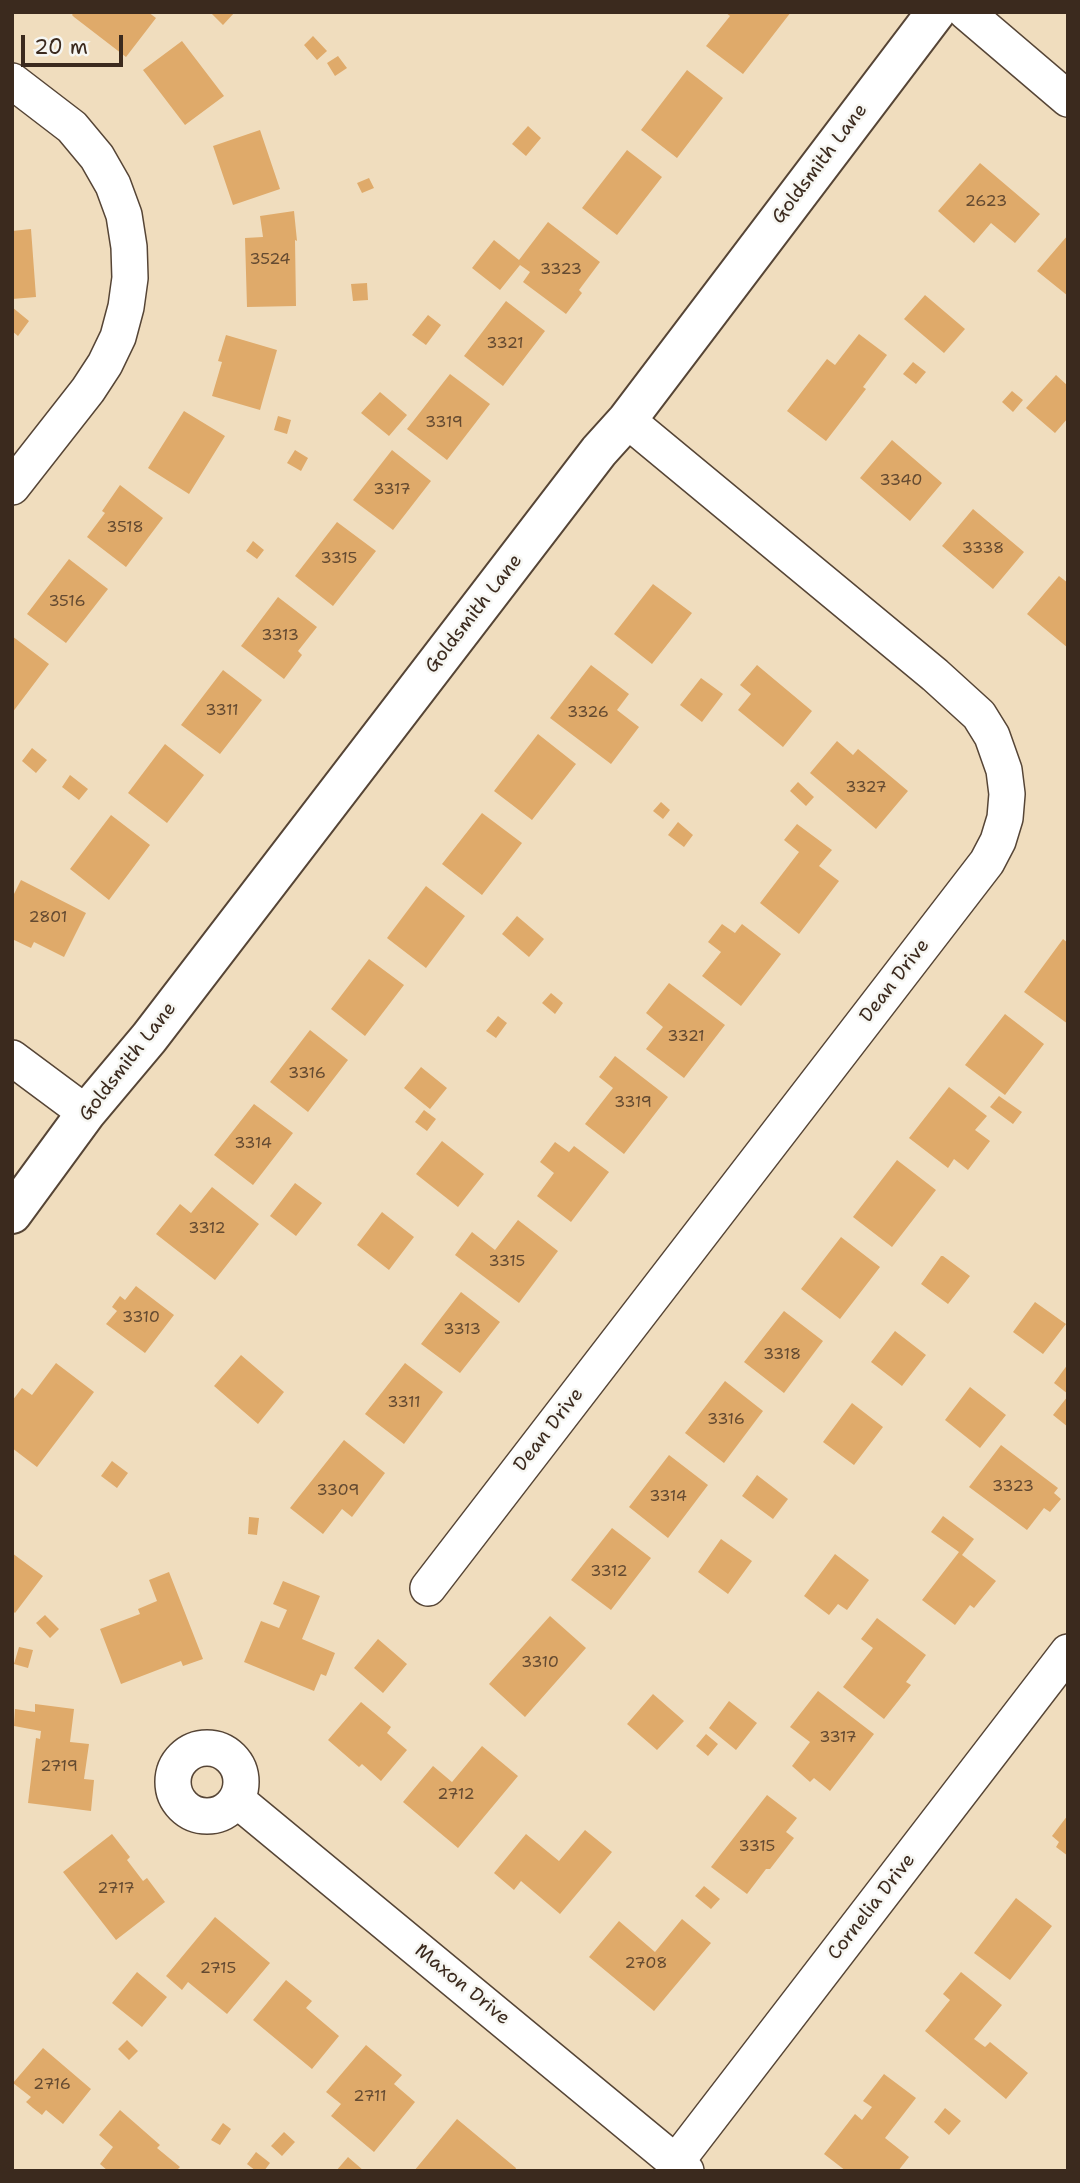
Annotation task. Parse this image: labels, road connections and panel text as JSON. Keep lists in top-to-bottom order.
{
  "streets": {
    "street": [
      "Goldsmith Lane",
      "Dean Drive",
      "Cornelia Drive",
      "Maxon Drive"
    ]
  },
  "crossings": [
    ["Goldsmith Lane", "Dean Drive"],
    ["Cornelia Drive", "Maxon Drive"]
  ],
  "house_numbers": [
    "2623",
    "3524",
    "3323",
    "3321",
    "3319",
    "3340",
    "3317",
    "3518",
    "3338",
    "3315",
    "3516",
    "3313",
    "3311",
    "3326",
    "3327",
    "2801",
    "3321",
    "3316",
    "3319",
    "3314",
    "3312",
    "3315",
    "3310",
    "3313",
    "3318",
    "3311",
    "3316",
    "3323",
    "3309",
    "3314",
    "3312",
    "3310",
    "3317",
    "2719",
    "2712",
    "3315",
    "2717",
    "2708",
    "2715",
    "2716",
    "2711"
  ],
  "scale_bar": "20 m"
}
